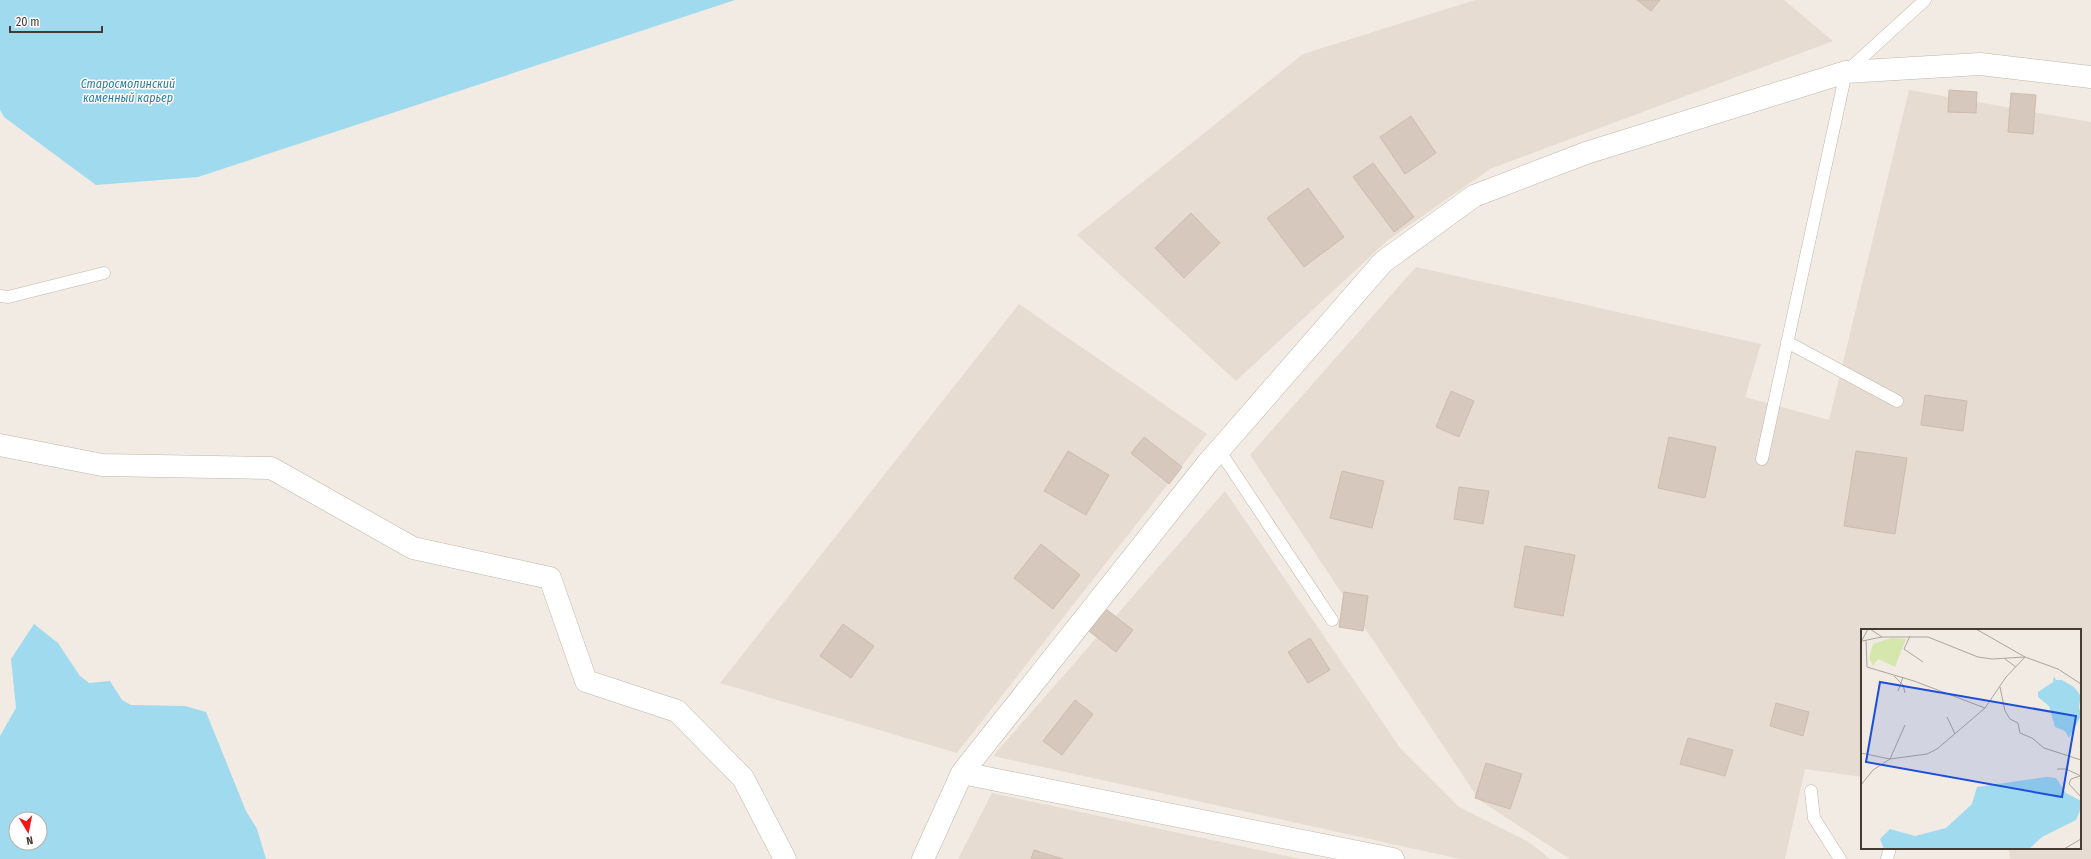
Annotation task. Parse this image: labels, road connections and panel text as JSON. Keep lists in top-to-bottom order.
{
  "water": ["Старосмолинский каменный карьер"],
  "scale_bar": "20 m",
  "north": "bottom"
}
